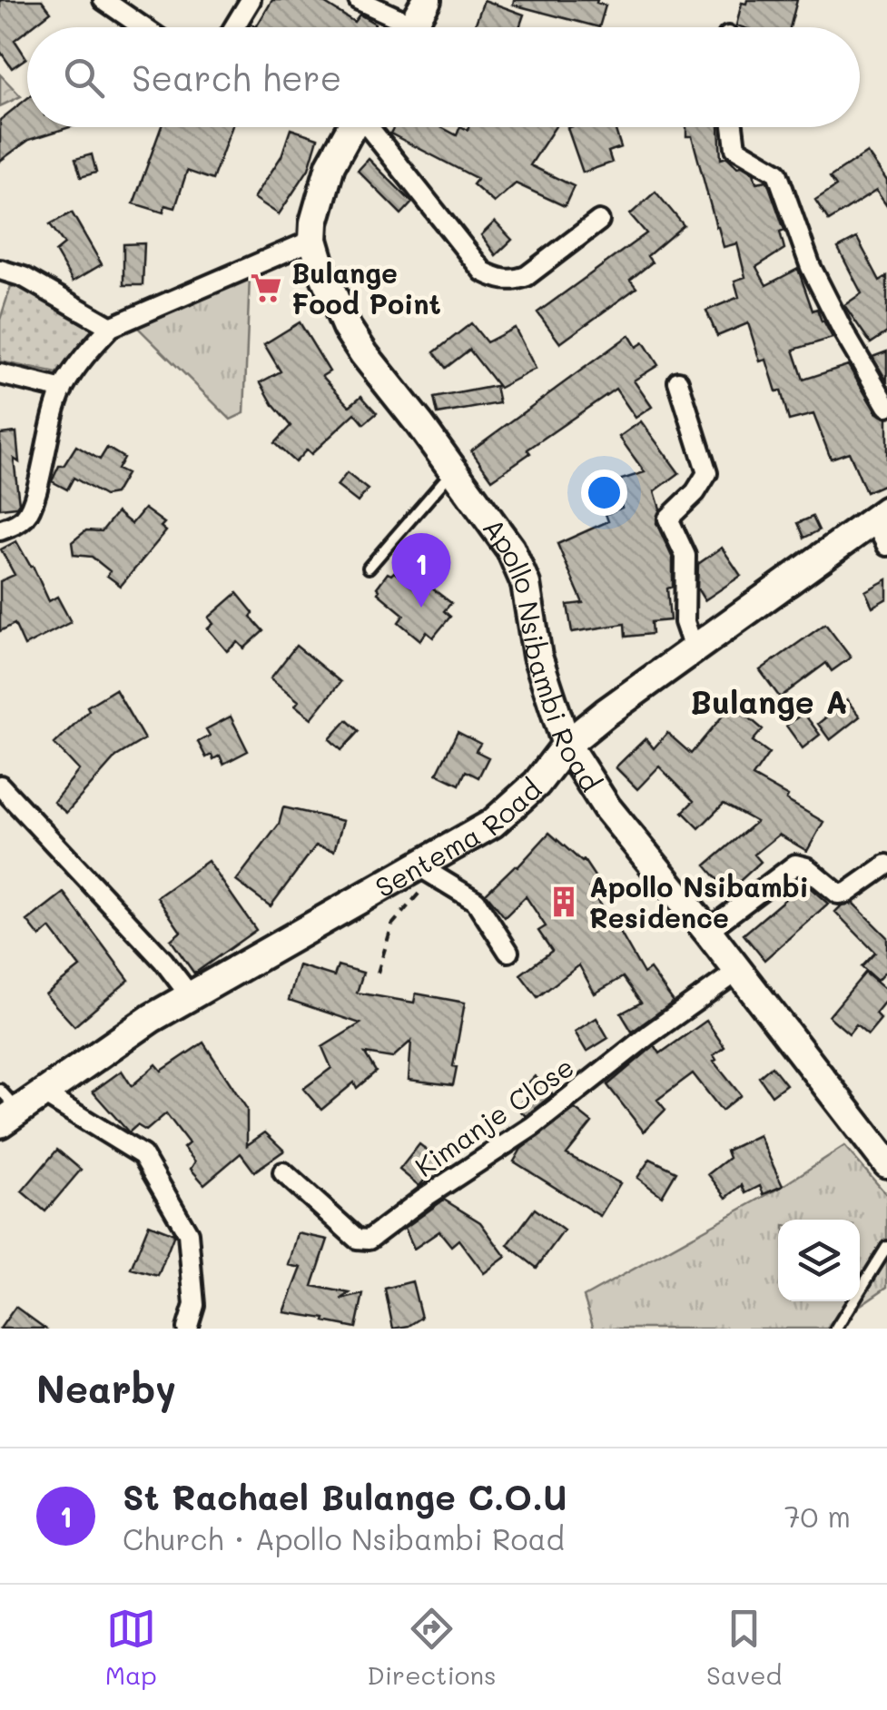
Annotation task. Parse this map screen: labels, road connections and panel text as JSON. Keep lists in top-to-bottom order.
{
  "streets": {
    "street": ["Apollo Nsibambi Road", "Sentema Road", "Kimanje Close"]
  },
  "crossings": [
    ["Apollo Nsibambi Road", "Sentema Road"],
    ["Apollo Nsibambi Road", "Kimanje Close"]
  ],
  "districts": ["Bulange A"],
  "places": {
    "supermarket": ["Bulange Food Point"],
    "building": ["Apollo Nsibambi Residence"]
  },
  "page": {
    "search": "Search here",
    "pins": "1",
    "heading": "Nearby",
    "list": [
      {
        "mark": "1",
        "name": "St Rachael Bulange C.O.U",
        "note": "Church · Apollo Nsibambi Road",
        "value": "70 m"
      }
    ],
    "nav": ["Map", "Directions", "Saved"]
  }
}
